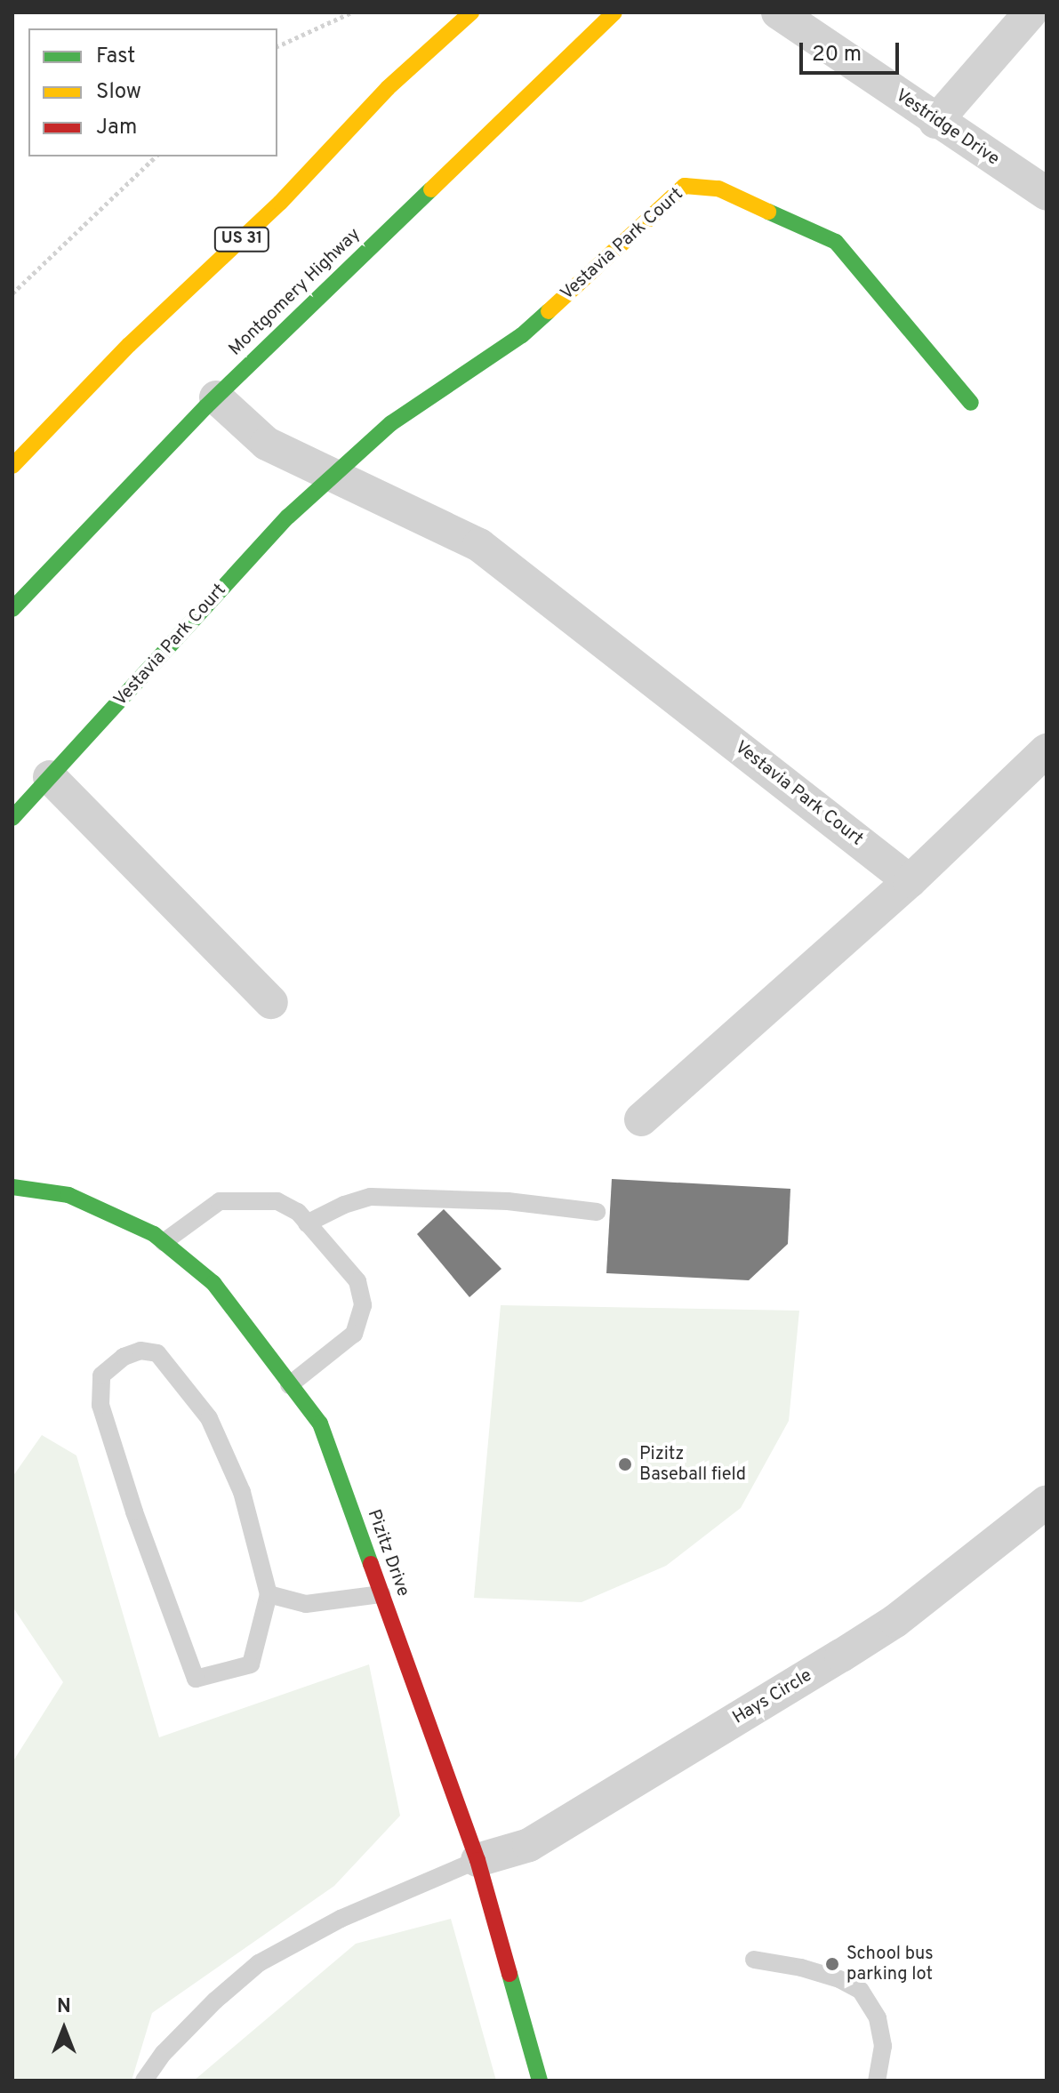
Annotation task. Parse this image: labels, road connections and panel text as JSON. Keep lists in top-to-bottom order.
{
  "streets": {
    "street": [
      "Vestridge Drive",
      "US 31",
      "Vestavia Park Court",
      "Montgomery Highway",
      "Pizitz Drive",
      "Hays Circle"
    ]
  },
  "crossings": [
    ["Vestavia Park Court", "Montgomery Highway"],
    ["Pizitz Drive", "Hays Circle"]
  ],
  "places": ["Pizitz Baseball field", "School bus parking lot"],
  "legend": ["Fast", "Slow", "Jam"],
  "scale_bar": "20 m",
  "north": "top"
}
